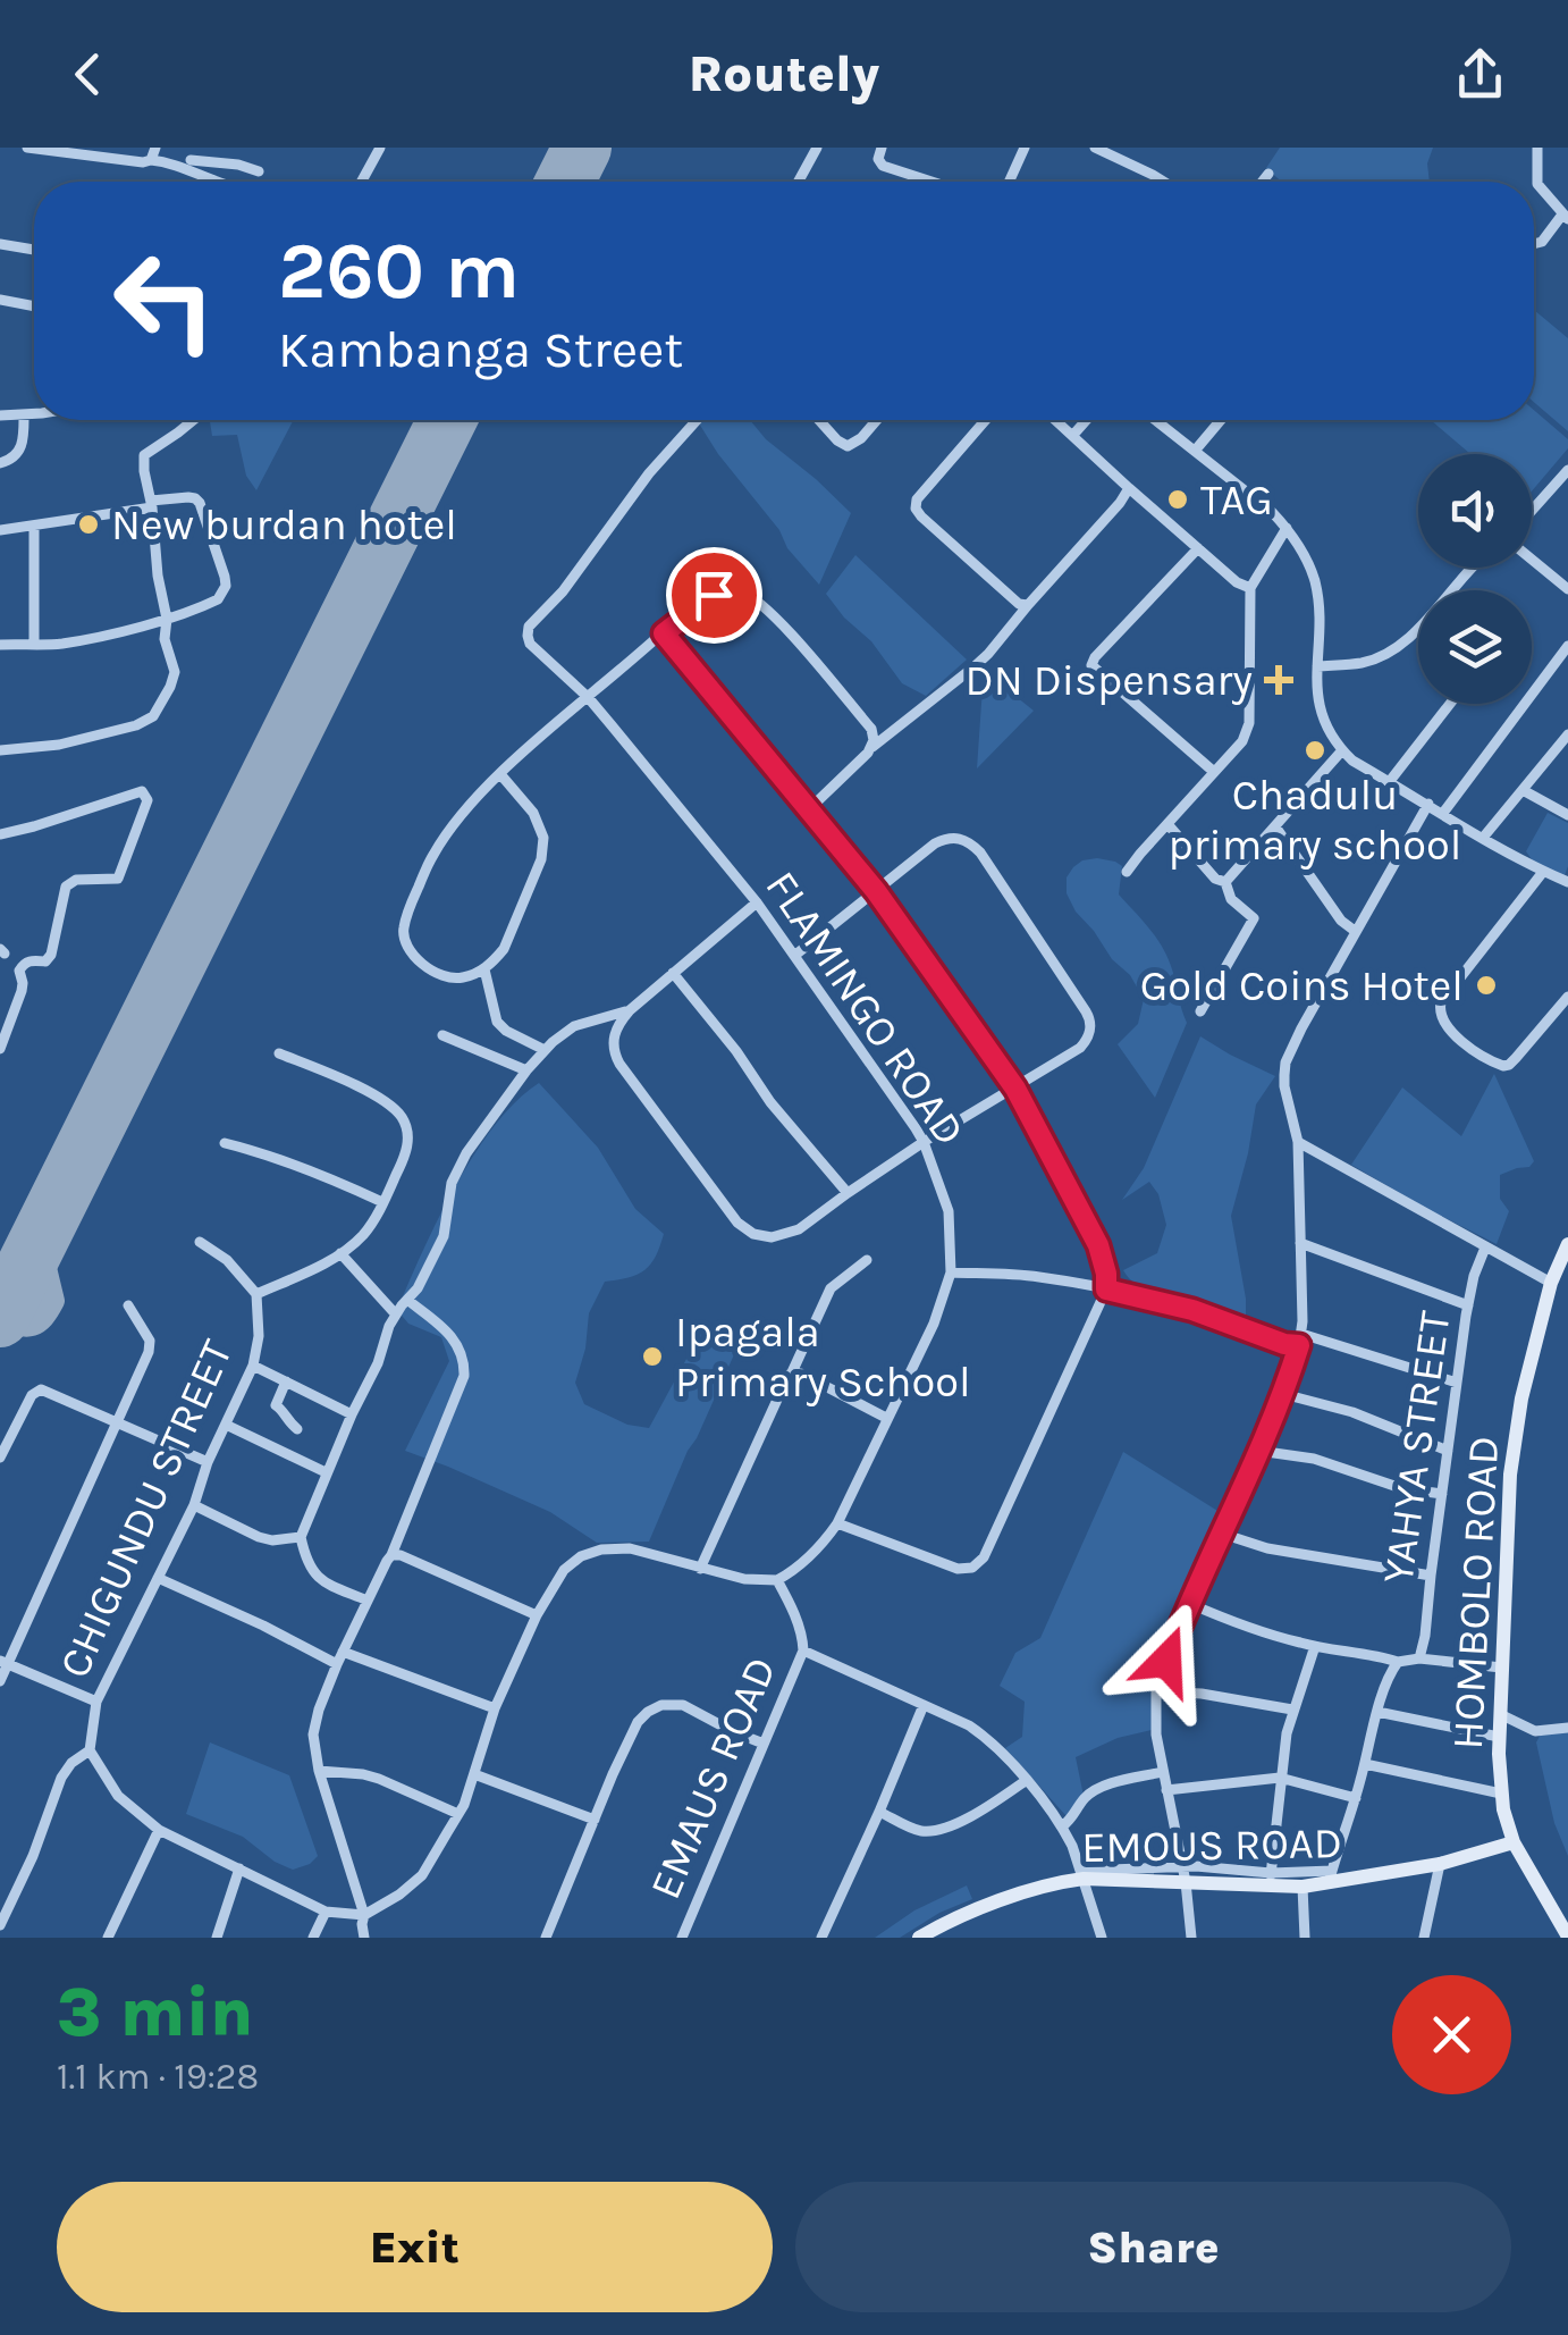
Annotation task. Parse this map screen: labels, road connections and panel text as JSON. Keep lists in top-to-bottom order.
{
  "streets": {
    "street": [
      "FLAMINGO ROAD",
      "YAHYA STREET",
      "CHIGUNDU STREET",
      "HOMBOLO ROAD",
      "EMAUS ROAD",
      "EMOUS ROAD"
    ]
  },
  "crossings": [
    ["FLAMINGO ROAD", "EMAUS ROAD"],
    ["HOMBOLO ROAD", "EMOUS ROAD"]
  ],
  "places": {
    "other": [
      "TAG",
      "New burdan hotel",
      "Chadulu primary school",
      "Gold Coins Hotel",
      "Ipagala Primary School"
    ],
    "health": ["DN Dispensary"]
  },
  "page": {
    "header": "Routely",
    "turn": ["260 m", "Kambanga Street"],
    "heading": ["3 min", "1.1 km · 19:28"],
    "buttons": ["Exit", "Share"]
  }
}
